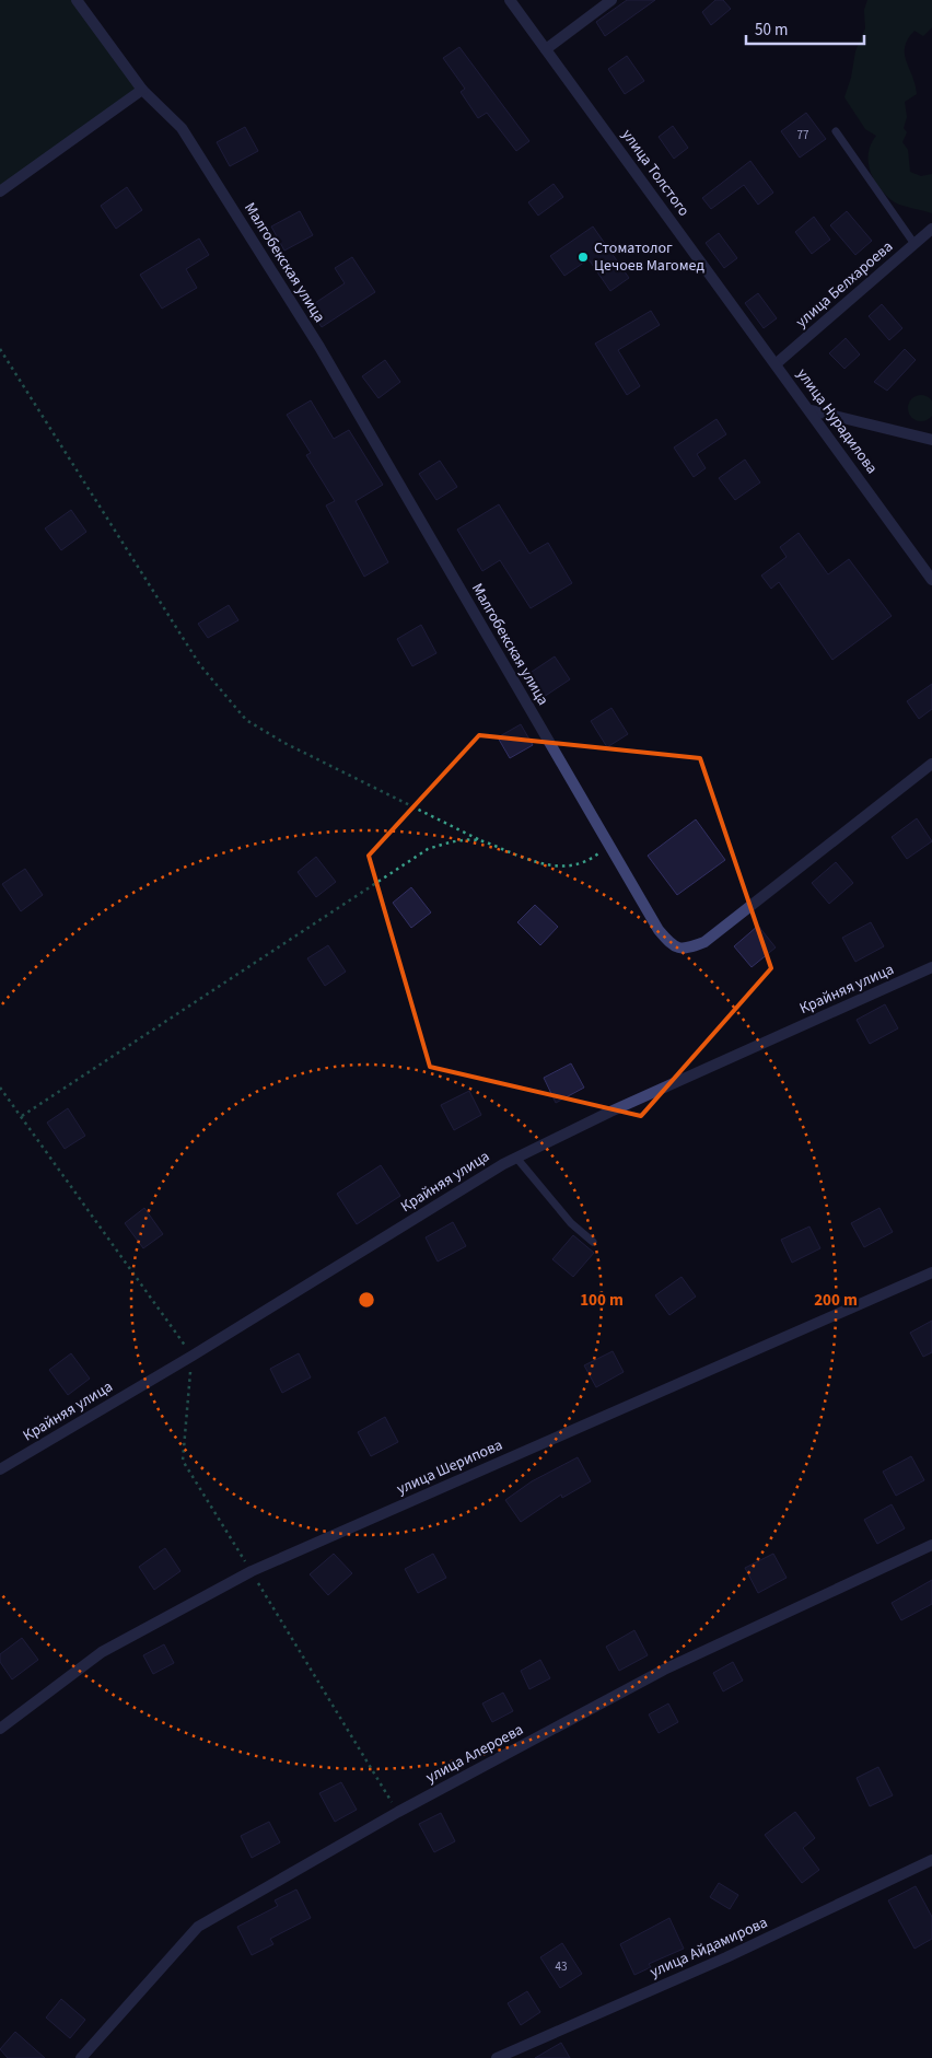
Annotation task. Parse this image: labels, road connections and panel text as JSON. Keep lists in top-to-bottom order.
{
  "streets": {
    "street": [
      "улица Толстого",
      "Малгобекская улица",
      "улица Белхароева",
      "улица Нурадилова",
      "Крайняя улица",
      "улица Шерипова",
      "улица Алероева",
      "улица Айдамирова"
    ]
  },
  "crossings": [
    ["улица Толстого", "улица Белхароева"],
    ["улица Толстого", "улица Нурадилова"],
    ["улица Белхароева", "улица Нурадилова"]
  ],
  "places": ["Стоматолог Цечоев Магомед"],
  "house_numbers": ["77", "43"],
  "scale_bar": "50 m",
  "rings": ["100 m", "200 m"]
}
